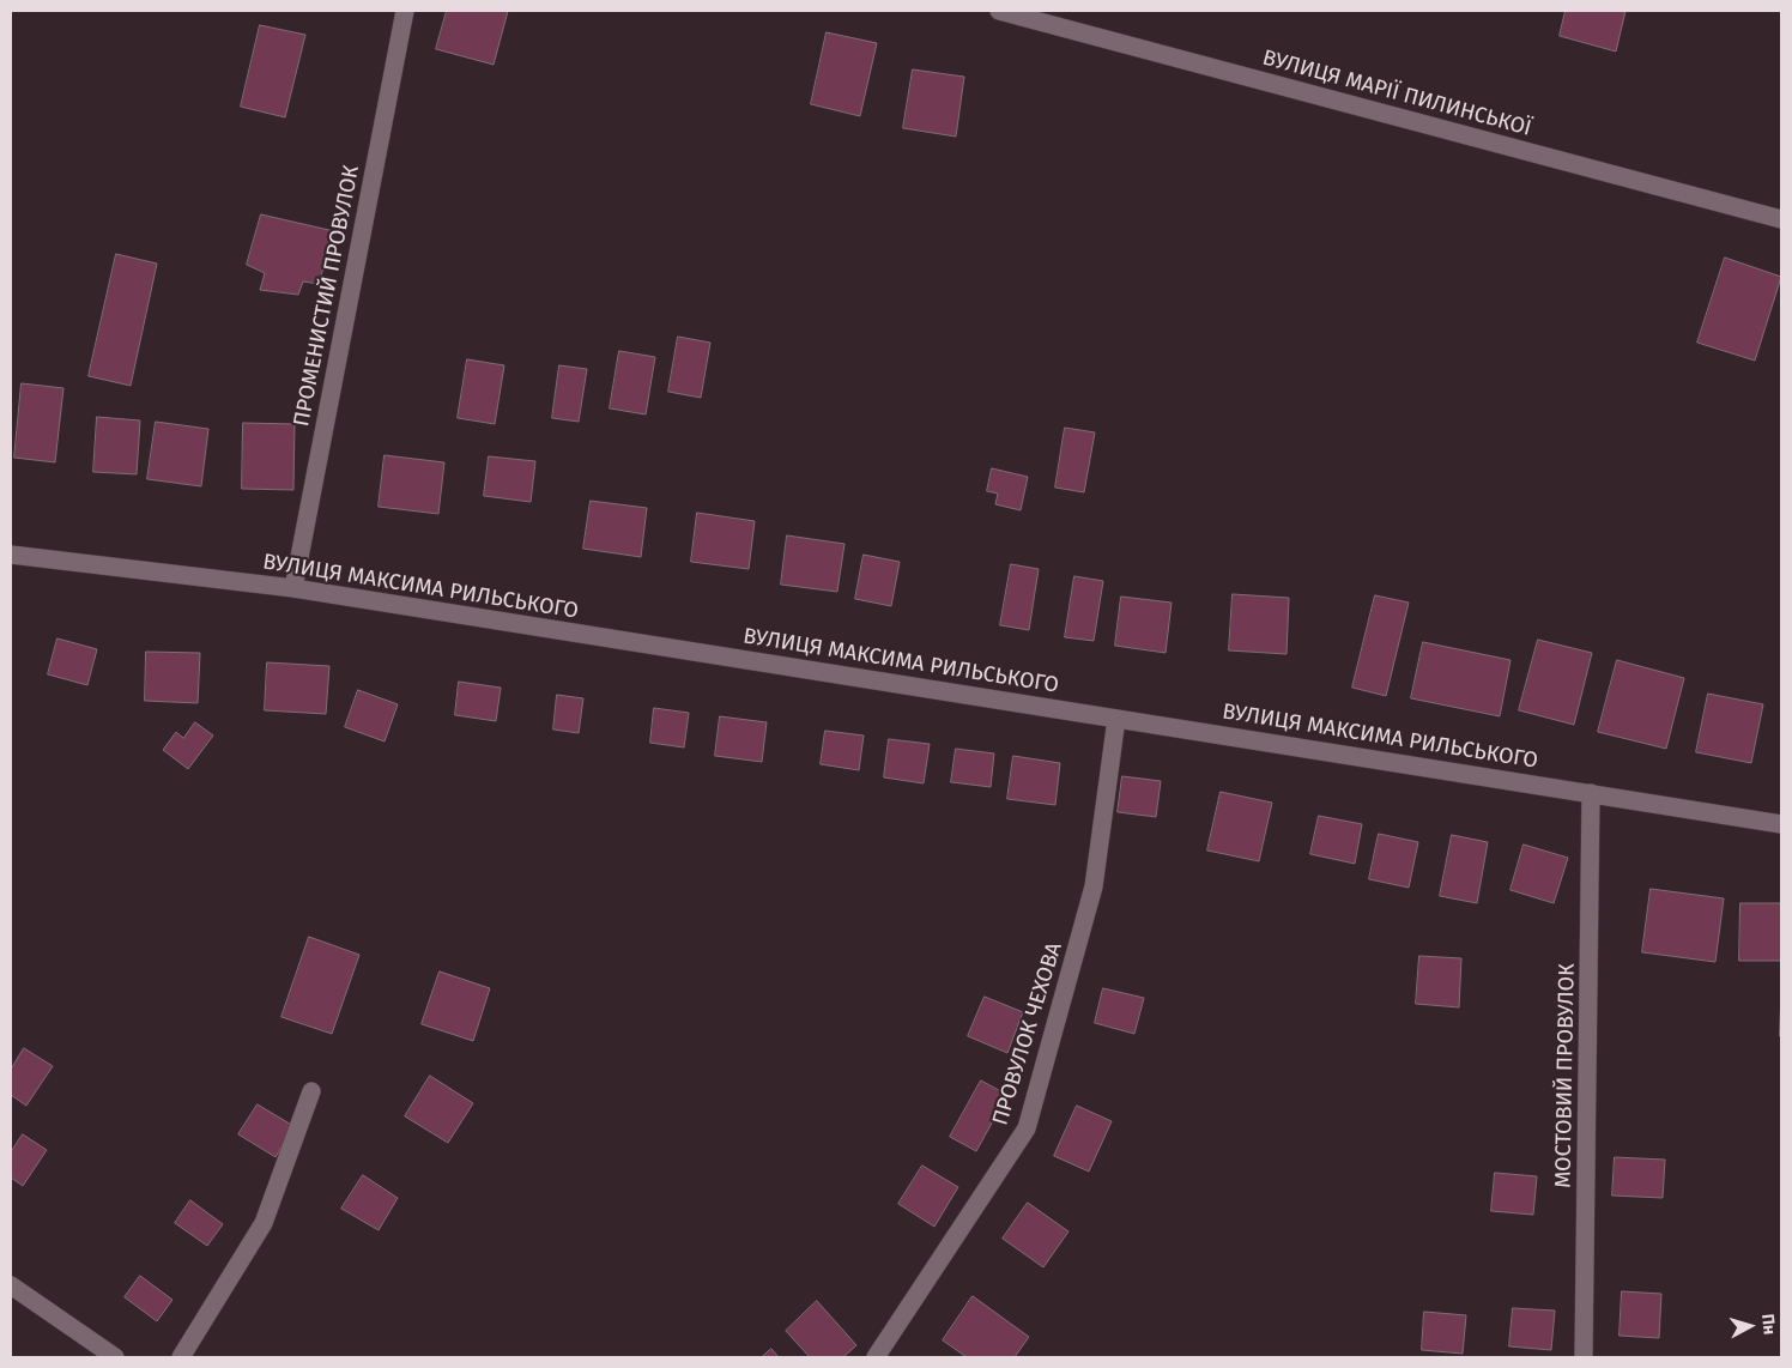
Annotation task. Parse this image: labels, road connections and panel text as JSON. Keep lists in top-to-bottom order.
{
  "streets": {
    "street": [
      "ВУЛИЦЯ МАРІЇ ПИЛИНСЬКОЇ",
      "ПРОМЕНИСТИЙ ПРОВУЛОК",
      "ВУЛИЦЯ МАКСИМА РИЛЬСЬКОГО",
      "ПРОВУЛОК ЧЕХОВА",
      "МОСТОВИЙ ПРОВУЛОК"
    ]
  },
  "crossings": [
    ["ПРОМЕНИСТИЙ ПРОВУЛОК", "ВУЛИЦЯ МАКСИМА РИЛЬСЬКОГО"],
    ["ВУЛИЦЯ МАКСИМА РИЛЬСЬКОГО", "ПРОВУЛОК ЧЕХОВА"],
    ["ВУЛИЦЯ МАКСИМА РИЛЬСЬКОГО", "МОСТОВИЙ ПРОВУЛОК"]
  ],
  "north": "right"
}
